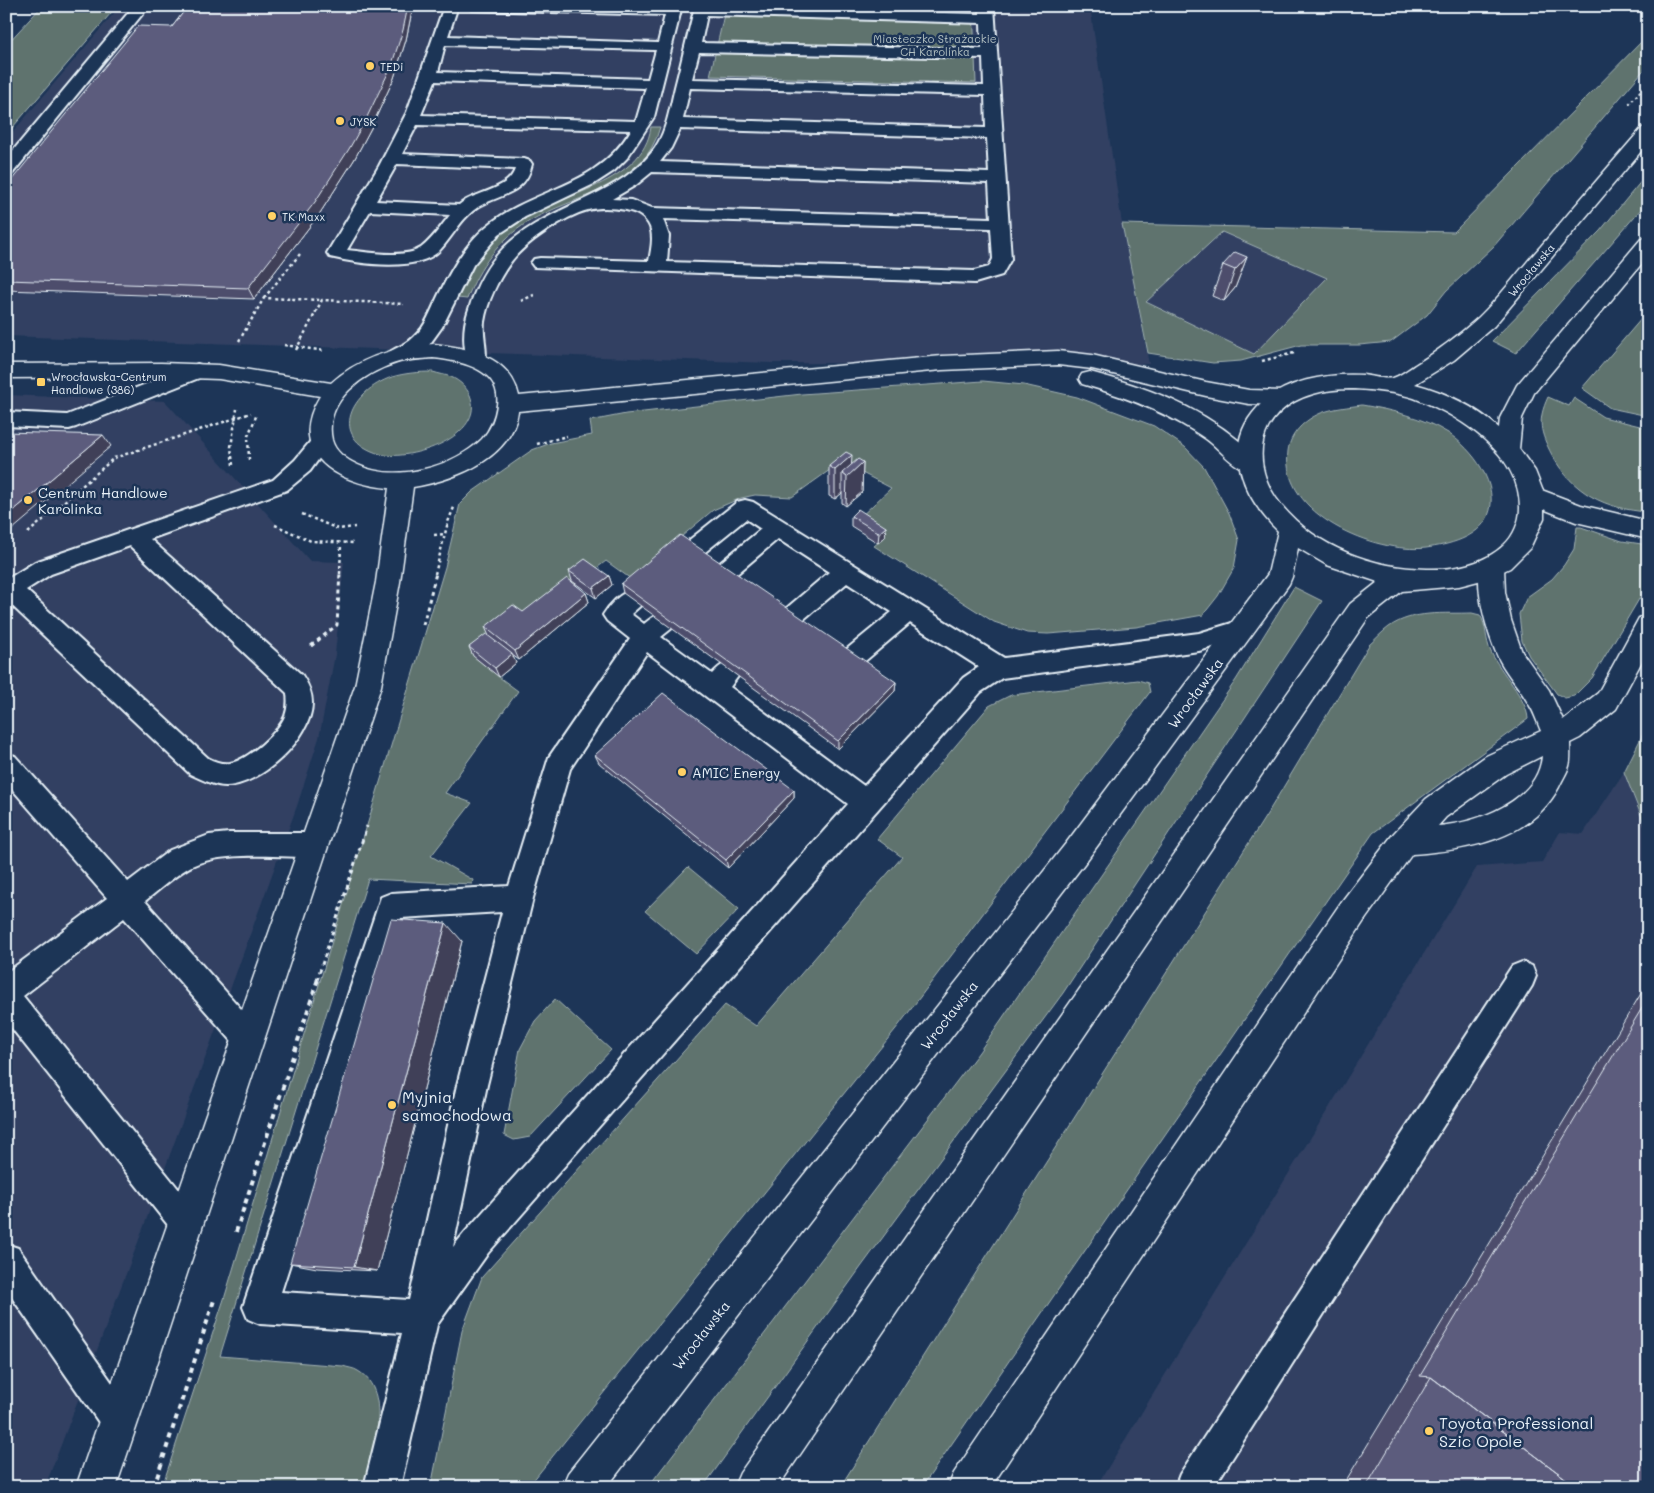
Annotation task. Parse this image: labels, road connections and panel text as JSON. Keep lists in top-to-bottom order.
{
  "streets": {
    "street": ["Wrocławska"]
  },
  "parks": ["Miasteczko Strażackie CH Karolinka"],
  "places": {
    "other": [
      "TEDi",
      "JYSK",
      "TK Maxx",
      "Centrum Handlowe Karolinka",
      "AMIC Energy",
      "Myjnia samochodowa",
      "Toyota Professional Szic Opole"
    ],
    "transit": ["Wrocławska-Centrum Handlowe (386)"]
  }
}
